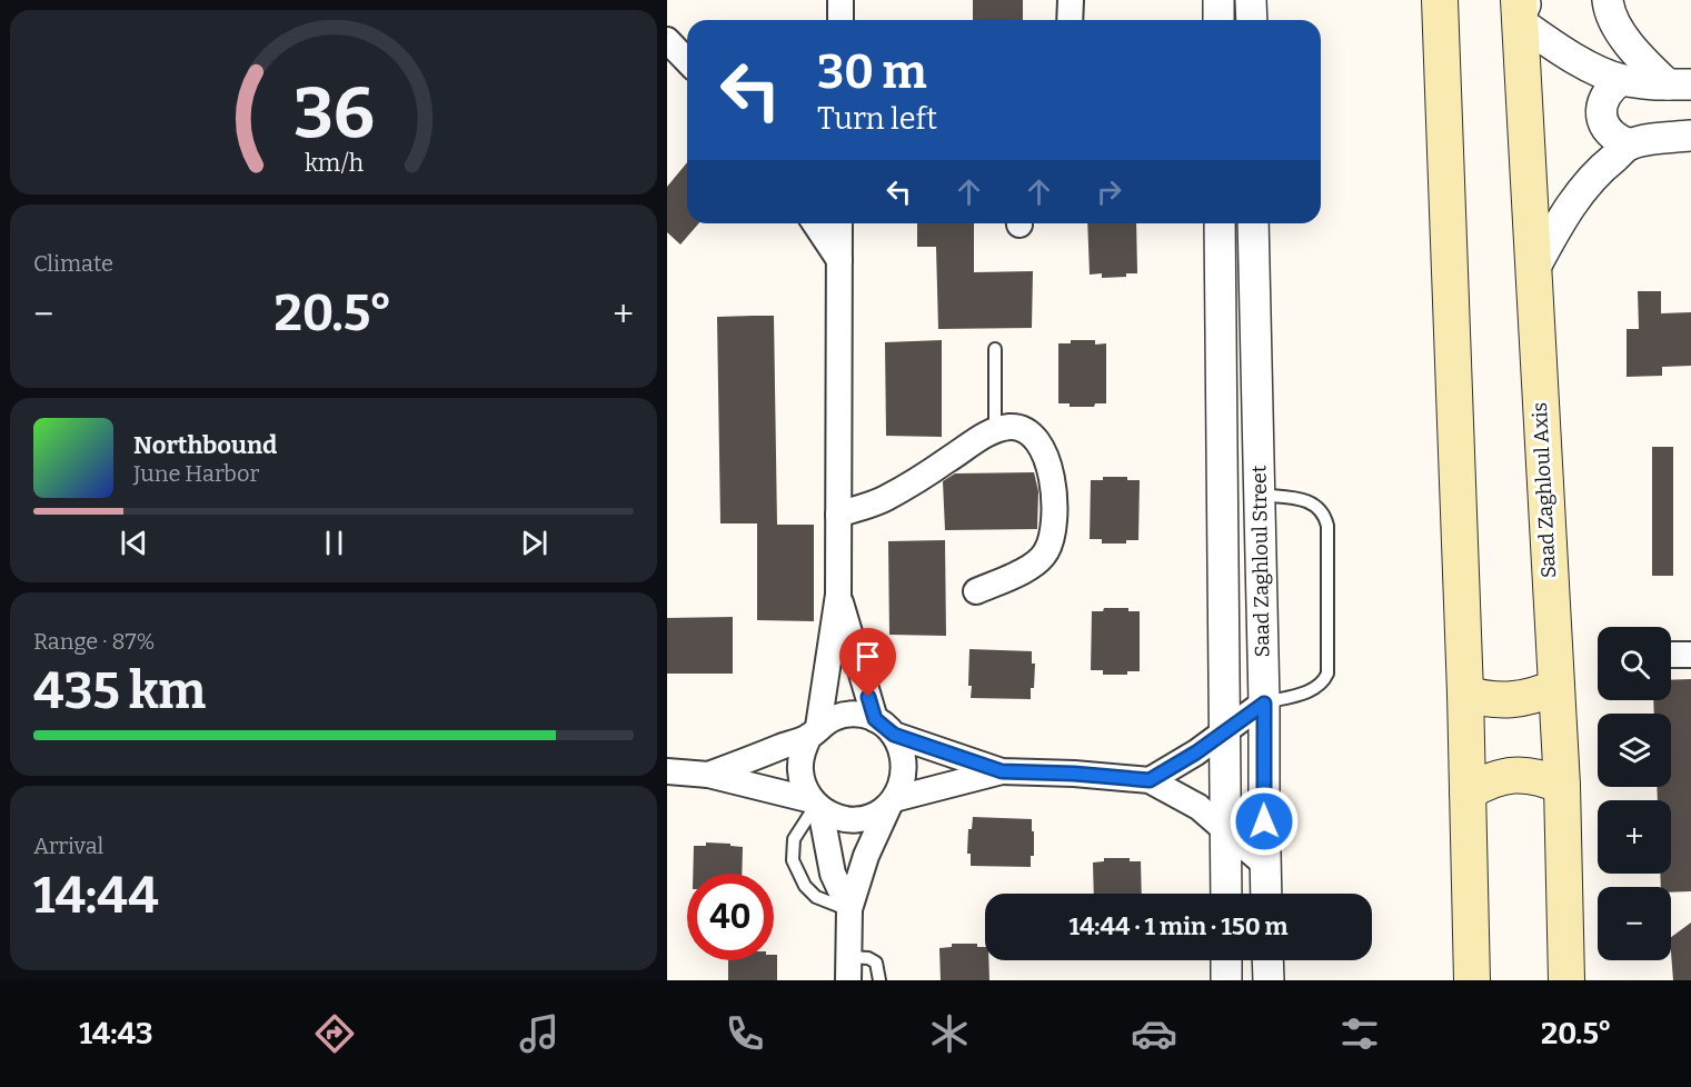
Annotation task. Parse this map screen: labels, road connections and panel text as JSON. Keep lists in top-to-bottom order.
{
  "streets": {
    "main road": ["Saad Zaghloul Axis"],
    "street": ["Saad Zaghloul Street"]
  },
  "page": {
    "turn": ["30 m", "Turn left"],
    "tile": [
      "Climate",
      ["Range · 87%", "435 km"],
      ["Arrival", "14:44"]
    ],
    "heat": ["−", "20.5°", "+"],
    "song": ["Northbound", "June Harbor"],
    "map_buttons": ["+", "−"],
    "limit": "40",
    "trip": "14:44 · 1 min · 150 m",
    "tabs": ["14:43", "20.5°"],
    "gauge": ["36", "km/h"]
  }
}
